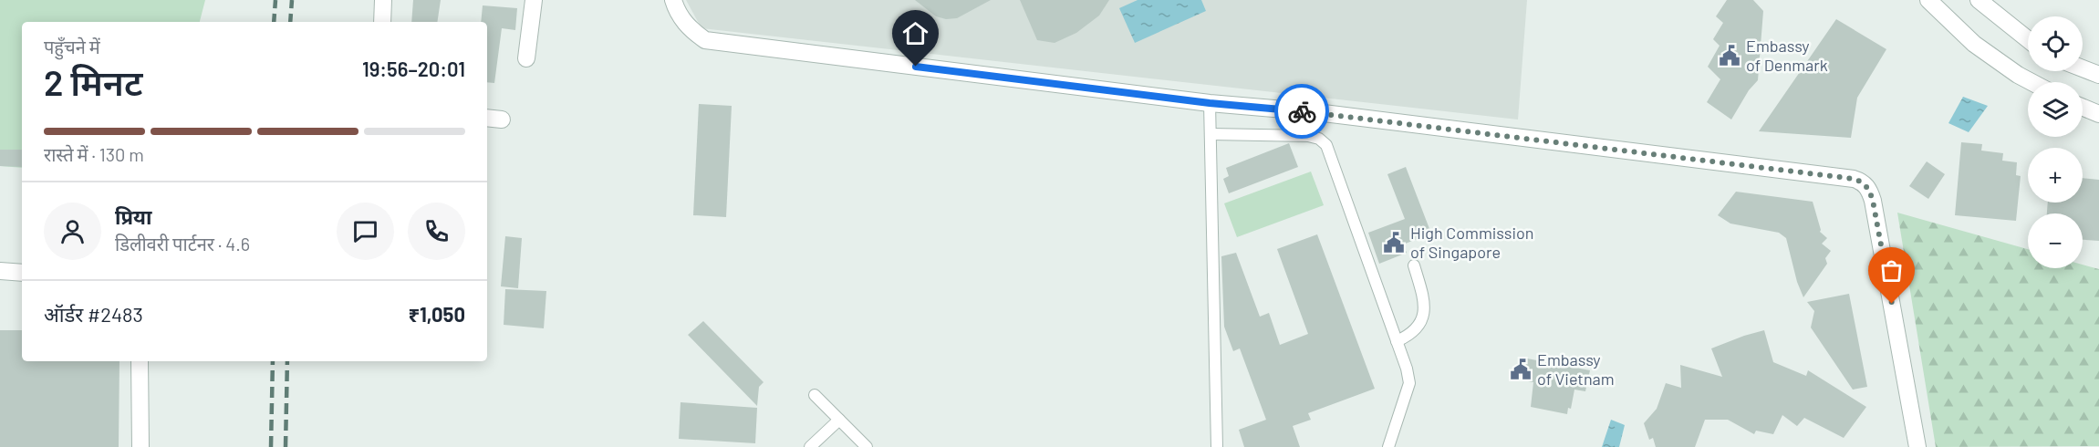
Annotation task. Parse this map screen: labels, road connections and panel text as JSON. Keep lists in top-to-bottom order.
{
  "places": {
    "public building": ["Embassy of Denmark", "High Commission of Singapore", "Embassy of Vietnam"]
  },
  "page": {
    "map_buttons": ["+", "−"],
    "heading": ["2 मिनट", "पहुँचने में", "19:56–20:01"],
    "panel": [
      "प्रिया",
      "डिलीवरी पार्टनर · 4.6",
      "ऑर्डर #2483",
      "₹1,050"
    ],
    "bar": "रास्ते में · 130 m"
  }
}
